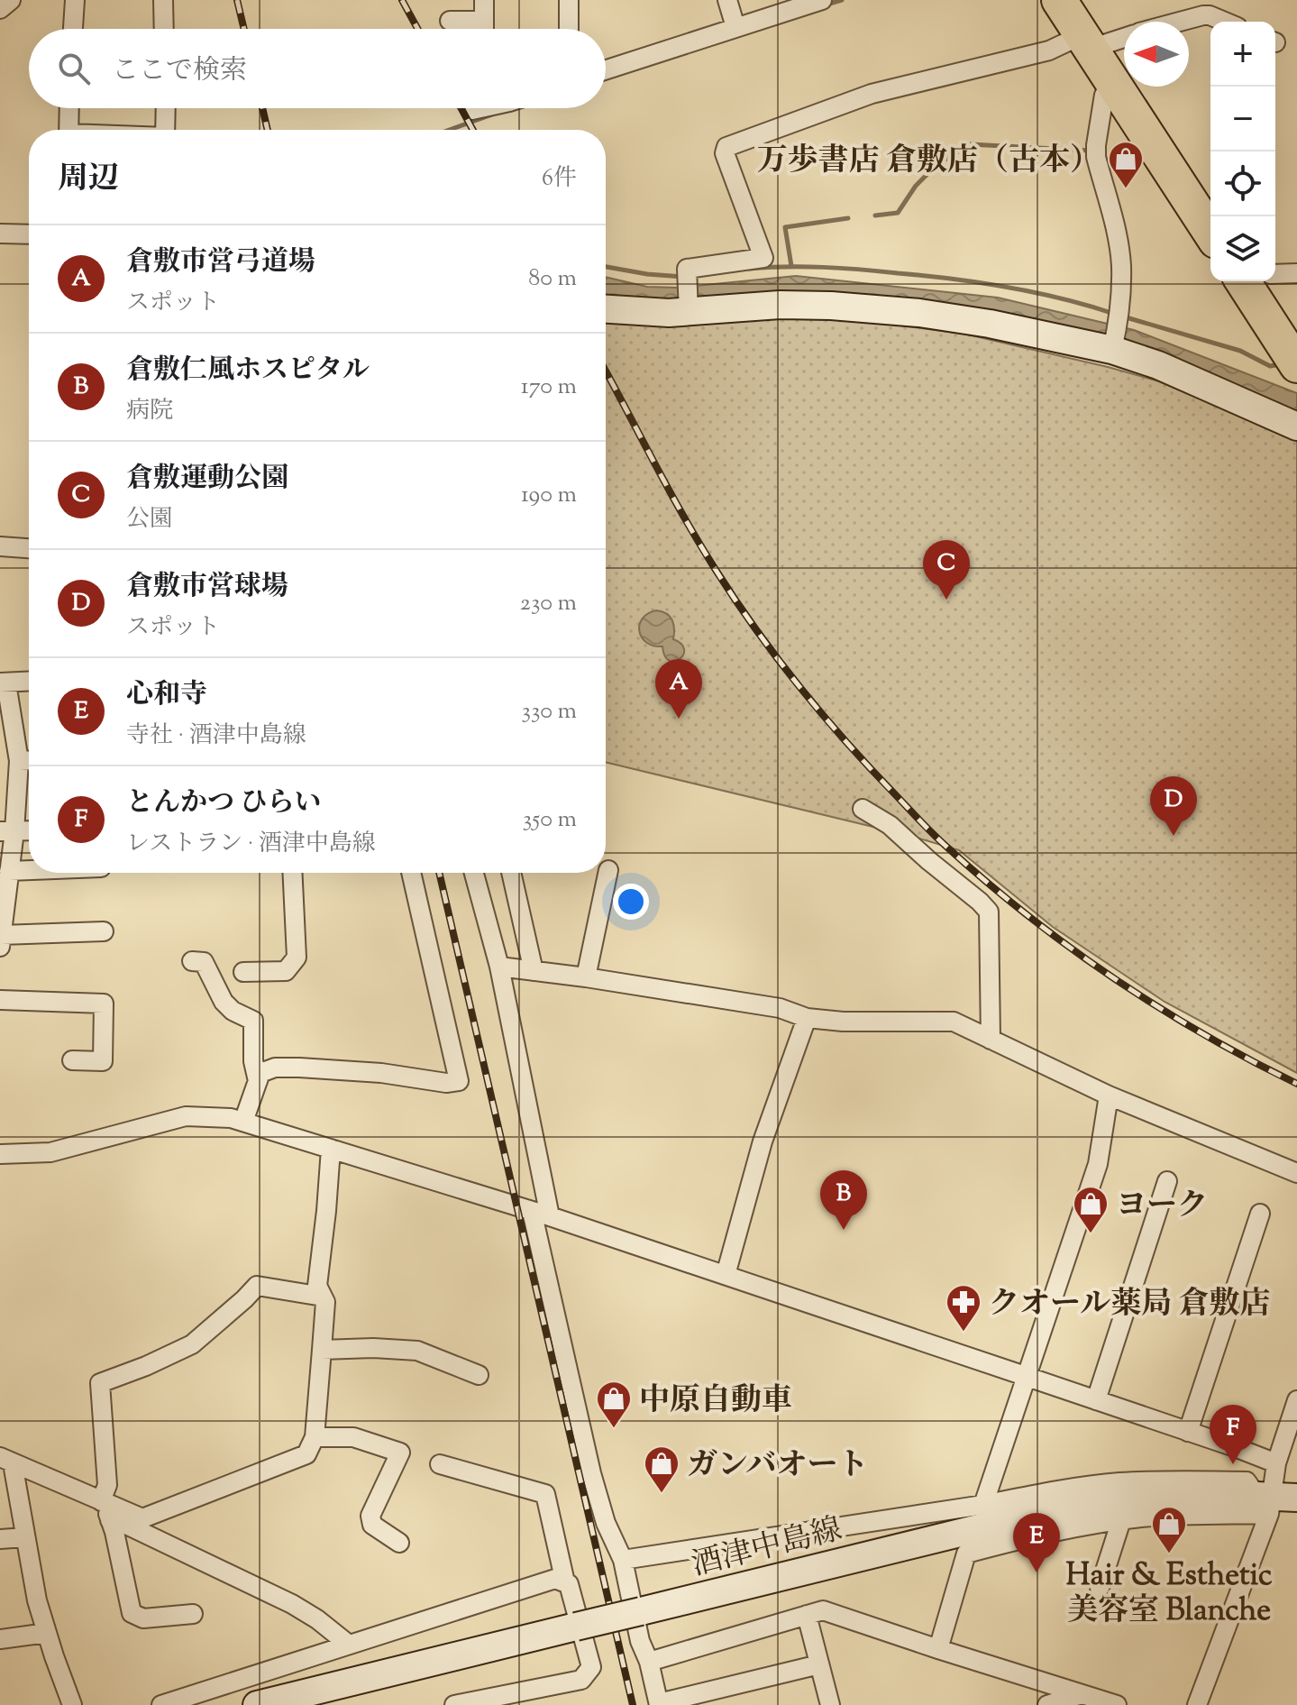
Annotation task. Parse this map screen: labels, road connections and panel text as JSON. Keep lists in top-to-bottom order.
{
  "streets": {
    "main road": ["酒津中島線"]
  },
  "places": {
    "shop": [
      "万歩書店 倉敷店（古本）",
      "ヨーク",
      "中原自動車",
      "ガンバオート",
      "Hair & Esthetic 美容室 Blanche"
    ],
    "pharmacy": ["クオール薬局 倉敷店"]
  },
  "north": "left",
  "page": {
    "map_buttons": ["+", "−"],
    "search": "ここで検索",
    "heading": ["周辺", "6件"],
    "list": [
      {
        "mark": "A",
        "name": "倉敷市営弓道場",
        "note": "スポット",
        "value": "80 m"
      },
      {
        "mark": "B",
        "name": "倉敷仁風ホスピタル",
        "note": "病院",
        "value": "170 m"
      },
      {
        "mark": "C",
        "name": "倉敷運動公園",
        "note": "公園",
        "value": "190 m"
      },
      {
        "mark": "D",
        "name": "倉敷市営球場",
        "note": "スポット",
        "value": "230 m"
      },
      {
        "mark": "E",
        "name": "心和寺",
        "note": "寺社 · 酒津中島線",
        "value": "330 m"
      },
      {
        "mark": "F",
        "name": "とんかつ ひらい",
        "note": "レストラン · 酒津中島線",
        "value": "350 m"
      }
    ],
    "pins": [
      "C",
      "A",
      "D",
      "B",
      "F",
      "E"
    ]
  }
}
